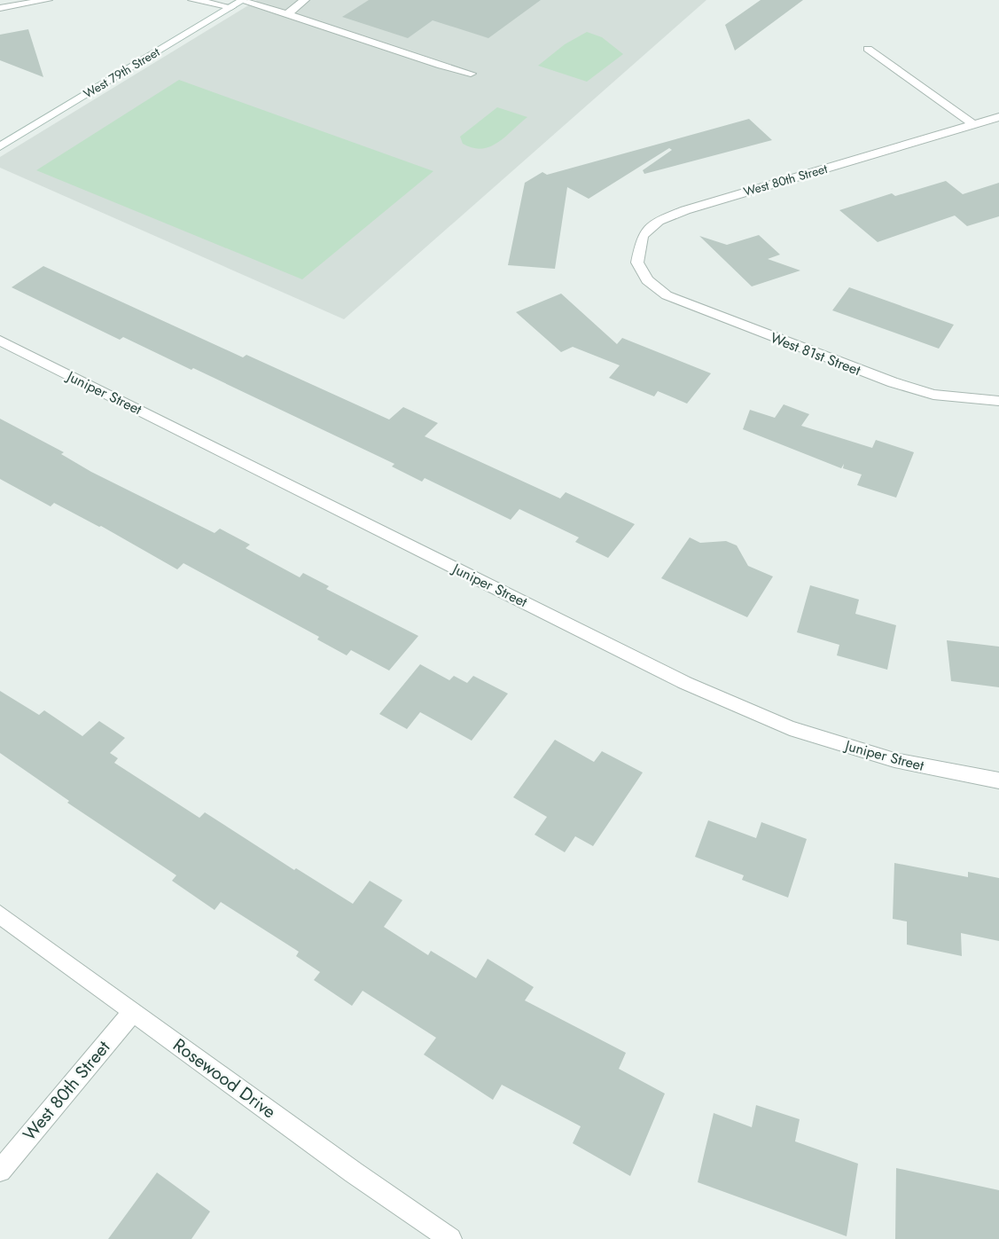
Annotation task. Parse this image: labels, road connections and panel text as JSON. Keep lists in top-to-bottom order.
{
  "streets": {
    "street": [
      "West 79th Street",
      "West 80th Street",
      "West 81st Street",
      "Juniper Street",
      "Rosewood Drive"
    ]
  },
  "crossings": [
    ["West 80th Street", "West 81st Street"],
    ["West 80th Street", "Rosewood Drive"]
  ]
}
